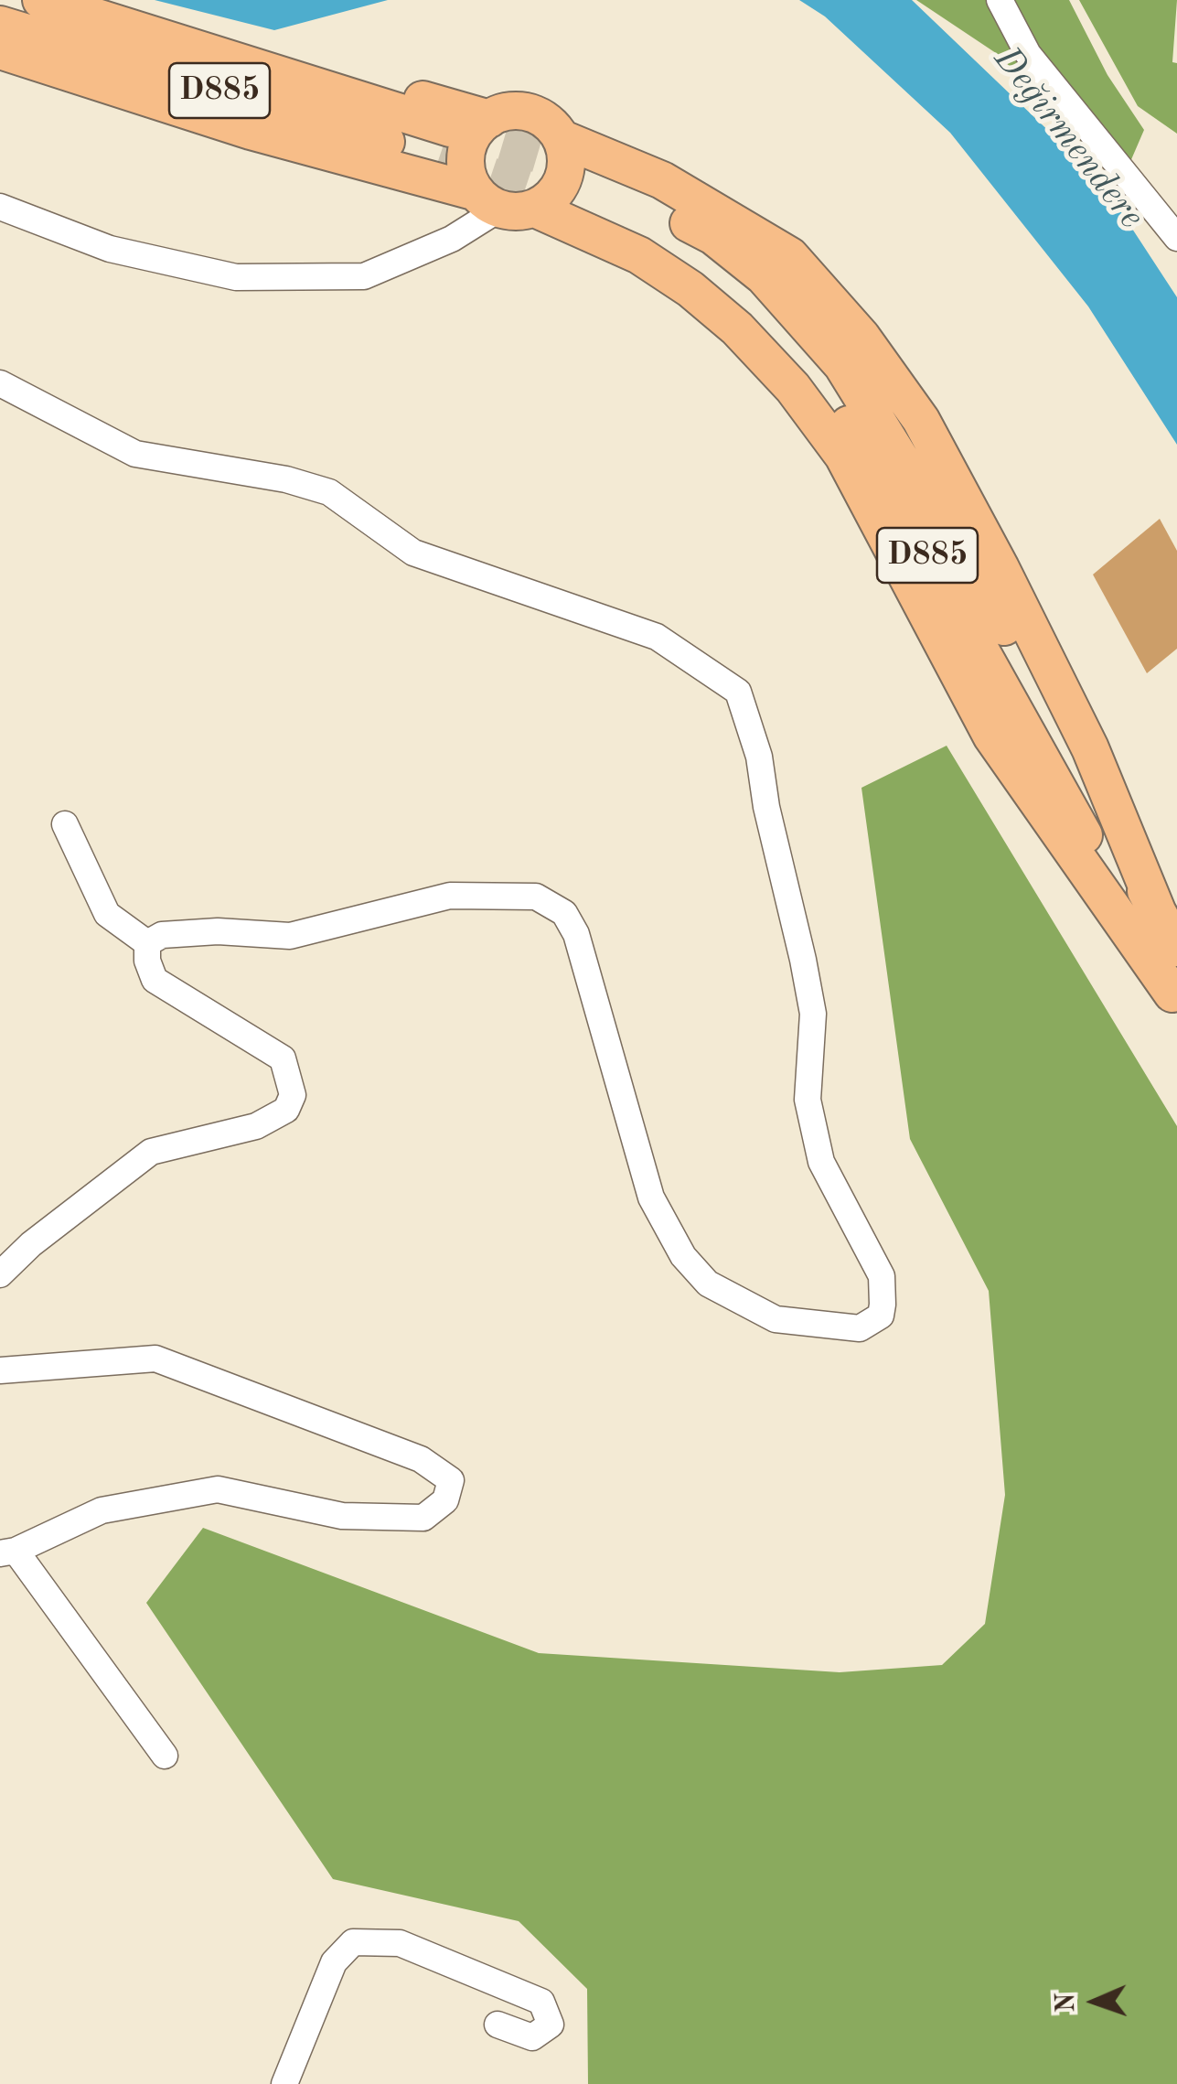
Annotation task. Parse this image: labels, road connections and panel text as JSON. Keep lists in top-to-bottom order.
{
  "streets": {
    "highway": ["D885"]
  },
  "water": ["Değirmendere"],
  "north": "left"
}
